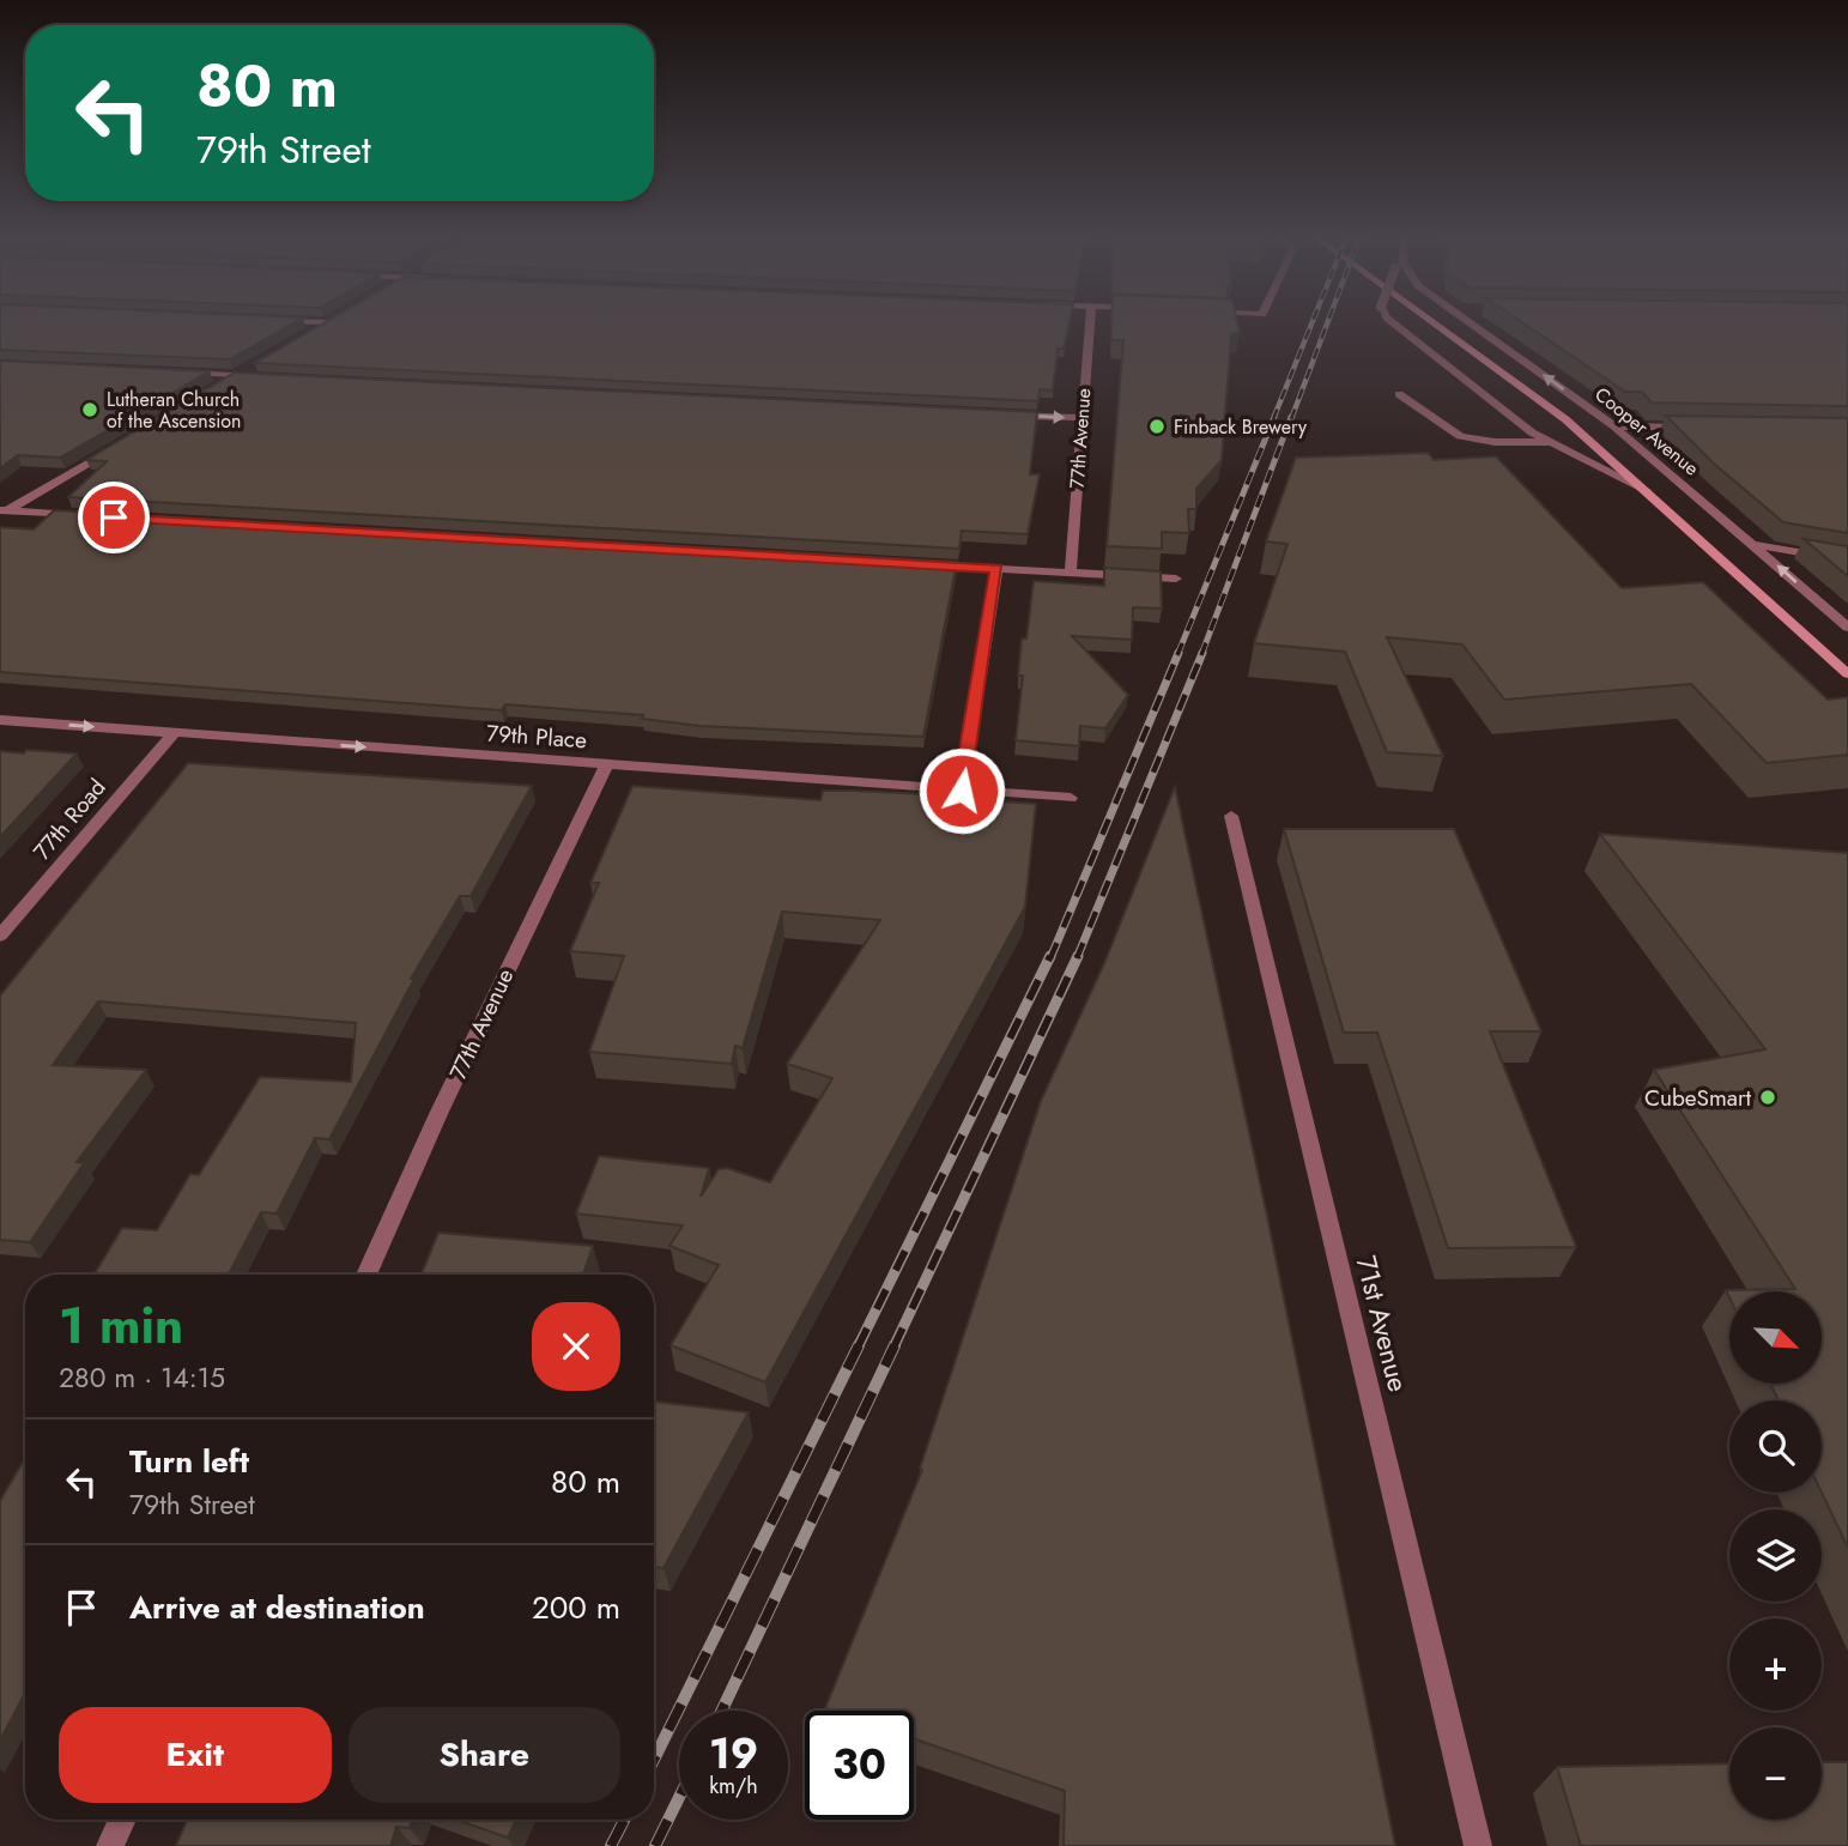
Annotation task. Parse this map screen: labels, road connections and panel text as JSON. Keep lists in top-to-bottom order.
{
  "streets": {
    "main road": ["Cooper Avenue"],
    "street": [
      "77th Avenue",
      "79th Place",
      "77th Road",
      "71st Avenue"
    ]
  },
  "crossings": [
    ["77th Avenue", "79th Place"],
    ["79th Place", "77th Road"]
  ],
  "one_way": ["79th Place"],
  "places": ["Lutheran Church of the Ascension", "Finback Brewery", "CubeSmart"],
  "north": "bottom right",
  "page": {
    "turn": ["80 m", "79th Street"],
    "heading": ["1 min", "280 m · 14:15"],
    "map_buttons": ["+", "−"],
    "list": [
      {
        "name": "Turn left",
        "note": "79th Street",
        "value": "80 m"
      },
      {
        "name": "Arrive at destination",
        "value": "200 m"
      }
    ],
    "buttons": ["Exit", "Share"],
    "speed": "19 km/h",
    "limit": "30"
  }
}
